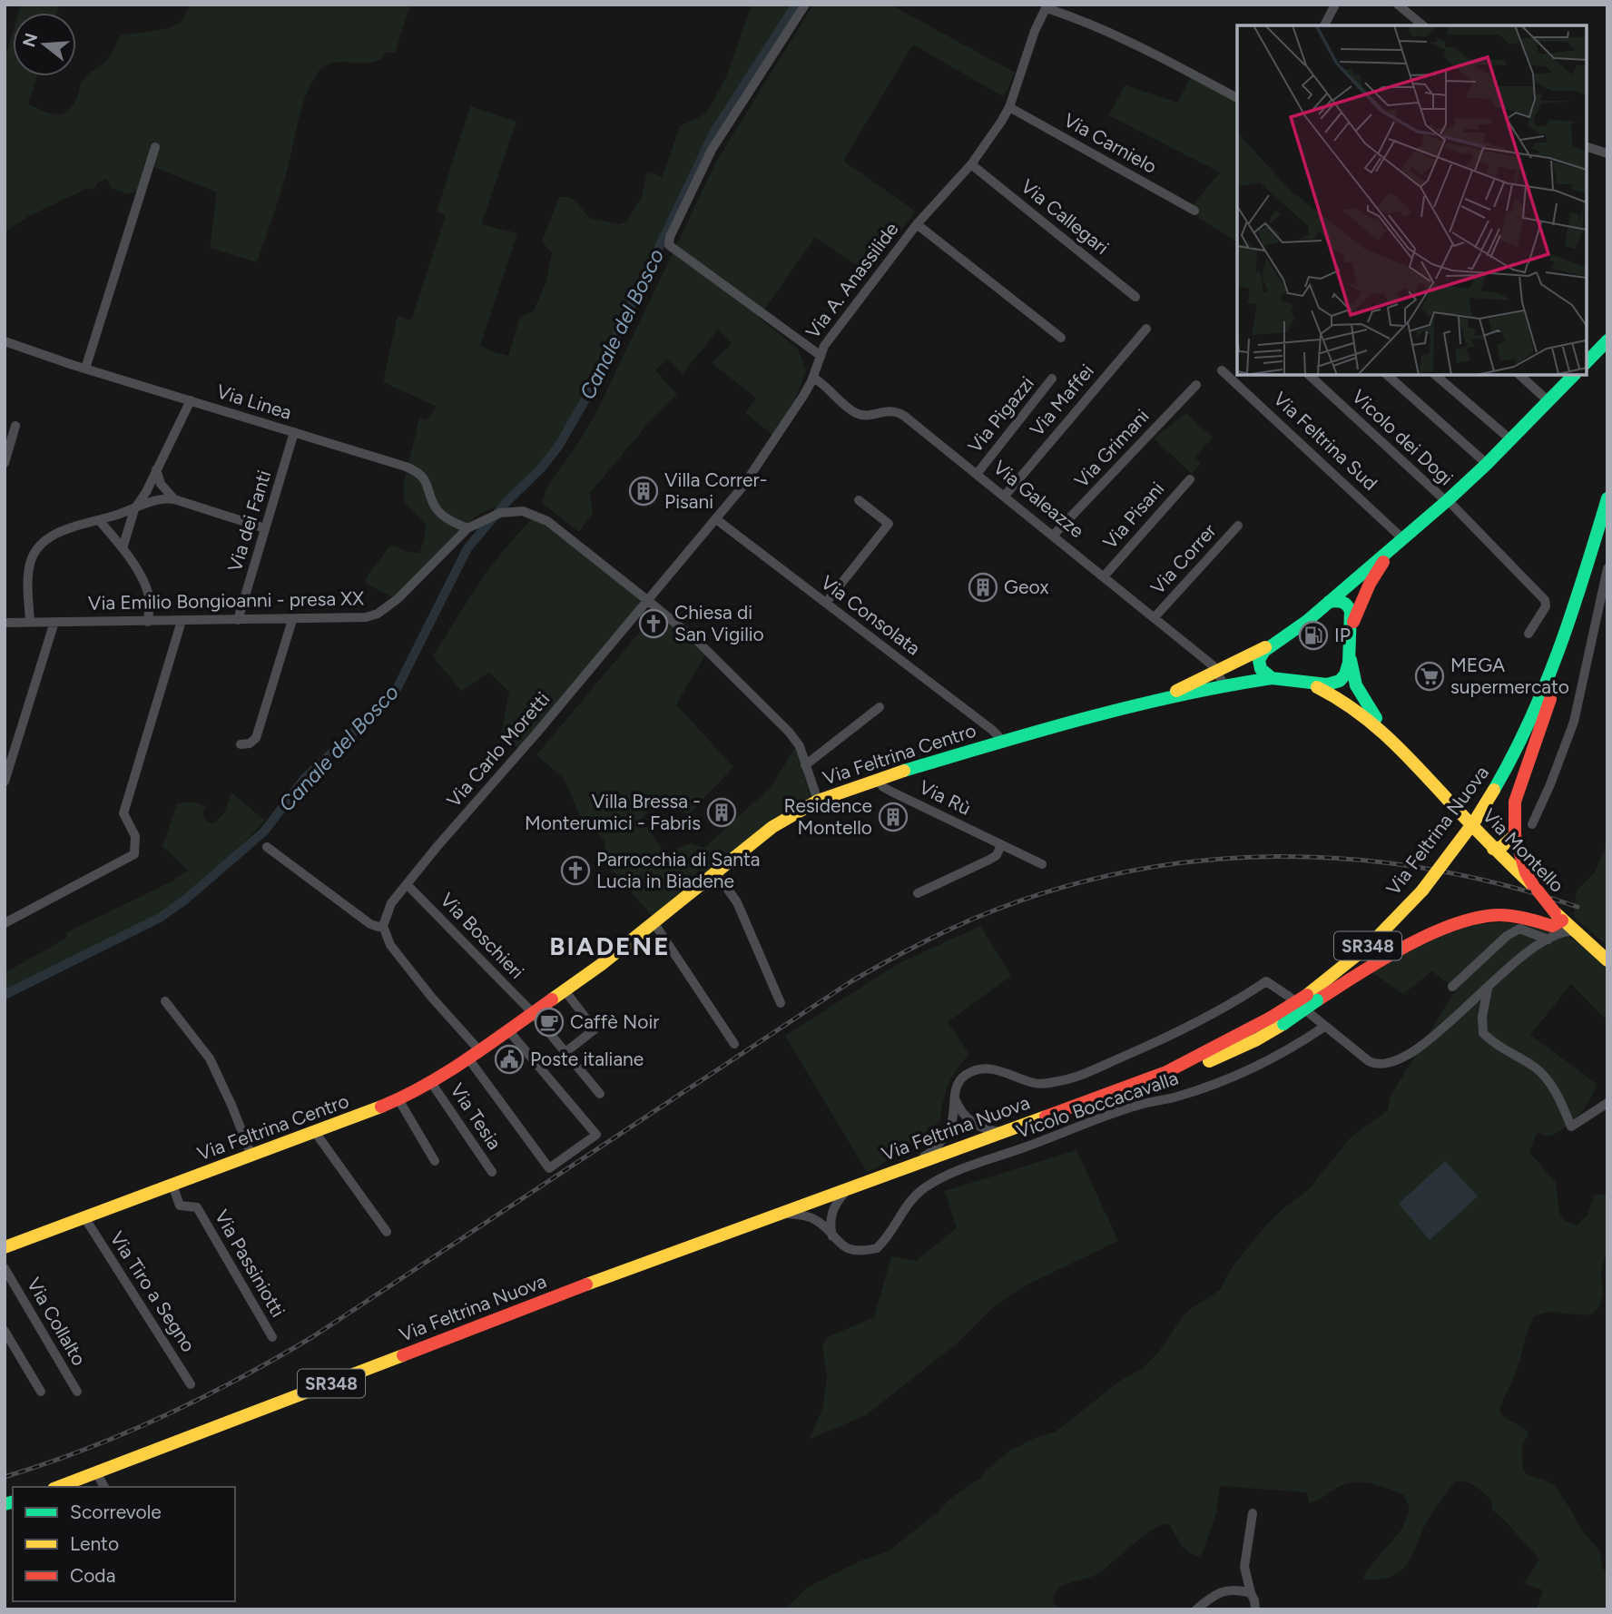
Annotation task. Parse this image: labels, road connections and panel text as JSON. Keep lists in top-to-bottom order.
{
  "streets": {
    "main road": [
      "Via Feltrina Centro",
      "Via Feltrina Nuova",
      "Via Montello",
      "SR348"
    ],
    "street": [
      "Via Carnielo",
      "Via Callegari",
      "Via A. Anassilide",
      "Via Maffei",
      "Via Linea",
      "Via Pigazzi",
      "Vicolo dei Dogi",
      "Via Feltrina Sud",
      "Via Grimani",
      "Via Galeazze",
      "Via Pisani",
      "Via dei Fanti",
      "Via Correr",
      "Via Emilio Bongioanni - presa XX",
      "Via Consolata",
      "Via Carlo Moretti",
      "Via Rù",
      "Via Boschieri",
      "Vicolo Boccacavalla",
      "Via Tesia",
      "Via Passiniotti",
      "Via Tiro a Segno",
      "Via Collalto"
    ]
  },
  "crossings": [
    ["Via Carnielo", "Via A. Anassilide"],
    ["Via Callegari", "Via A. Anassilide"],
    ["Via A. Anassilide", "Via Galeazze"],
    ["Via A. Anassilide", "Via Emilio Bongioanni - presa XX"],
    ["Via A. Anassilide", "Via Consolata"],
    ["Via A. Anassilide", "Via Carlo Moretti"],
    ["Via Maffei", "Via Galeazze"],
    ["Via Linea", "Via dei Fanti"],
    ["Via Linea", "Via Emilio Bongioanni - presa XX"],
    ["Via Pigazzi", "Via Galeazze"],
    ["Via Grimani", "Via Galeazze"],
    ["Via Galeazze", "Via Pisani"],
    ["Via Galeazze", "Via Correr"],
    ["Via Galeazze", "Via Feltrina Centro"],
    ["Via dei Fanti", "Via Emilio Bongioanni - presa XX"],
    ["Via Emilio Bongioanni - presa XX", "Via Carlo Moretti"],
    ["Via Consolata", "Via Feltrina Centro"],
    ["Via Carlo Moretti", "Via Boschieri"],
    ["Via Feltrina Centro", "Via Rù"],
    ["Via Feltrina Centro", "Via Boschieri"],
    ["Via Feltrina Centro", "Via Tesia"],
    ["Via Feltrina Centro", "Via Passiniotti"],
    ["Via Feltrina Centro", "Via Tiro a Segno"],
    ["Via Feltrina Nuova", "Vicolo Boccacavalla"],
    ["Via Montello", "Vicolo Boccacavalla"]
  ],
  "districts": ["BIADENE"],
  "water": ["Canale del Bosco"],
  "places": {
    "building": [
      "Villa Correr- Pisani",
      "Geox",
      "Villa Bressa - Monterumici - Fabris",
      "Residence Montello"
    ],
    "church": ["Chiesa di San Vigilio", "Parrocchia di Santa Lucia in Biadene"],
    "fuel station": ["IP"],
    "supermarket": ["MEGA supermercato"],
    "cafe": ["Caffè Noir"],
    "public building": ["Poste italiane"]
  },
  "legend": ["Scorrevole", "Lento", "Coda"],
  "north": "left"
}
